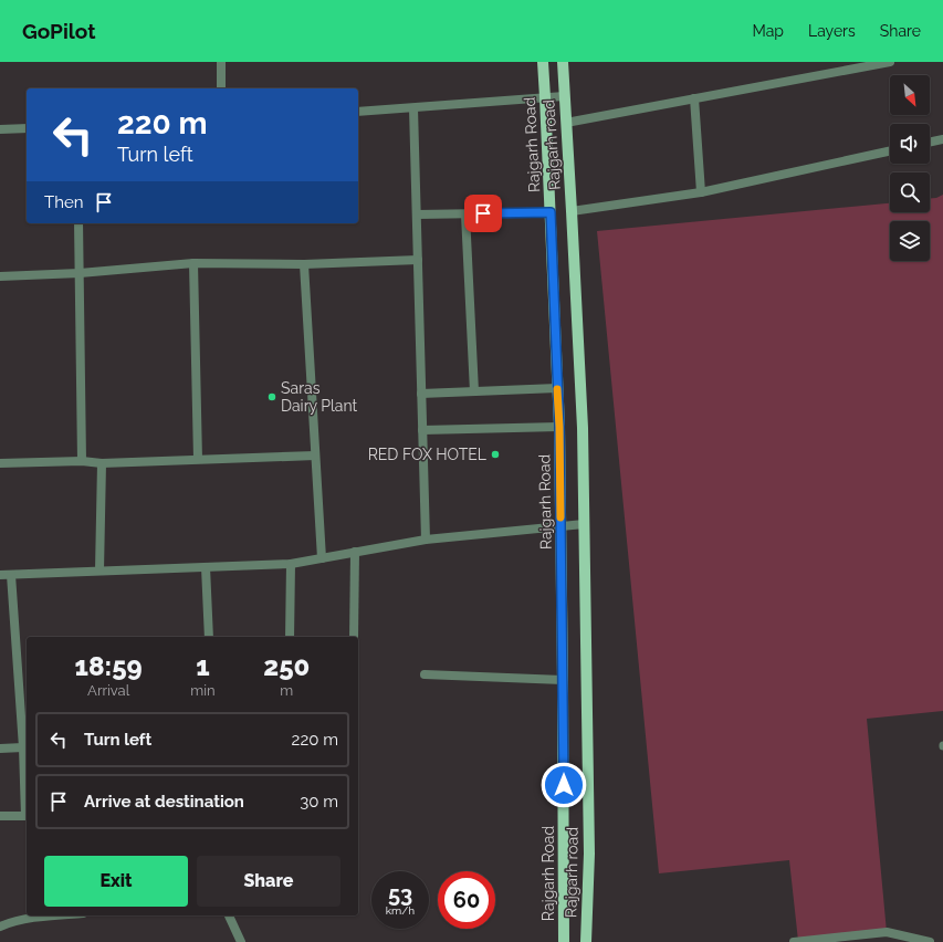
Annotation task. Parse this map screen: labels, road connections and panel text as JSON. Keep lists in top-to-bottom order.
{
  "streets": {
    "main road": ["Rajgarh Road", "Rajgarh road"]
  },
  "places": ["Saras Dairy Plant", "RED FOX HOTEL"],
  "north": "bottom right",
  "page": {
    "header": "GoPilot",
    "nav": ["Map", "Layers", "Share"],
    "turn": ["220 m", "Turn left"],
    "then": "Then",
    "eta": [
      "18:59",
      "Arrival",
      "1",
      "min",
      "250",
      "m"
    ],
    "list": [
      {
        "name": "Turn left",
        "value": "220 m"
      },
      {
        "name": "Arrive at destination",
        "value": "30 m"
      }
    ],
    "buttons": ["Exit", "Share"],
    "speed": "53 km/h",
    "limit": "60"
  }
}
